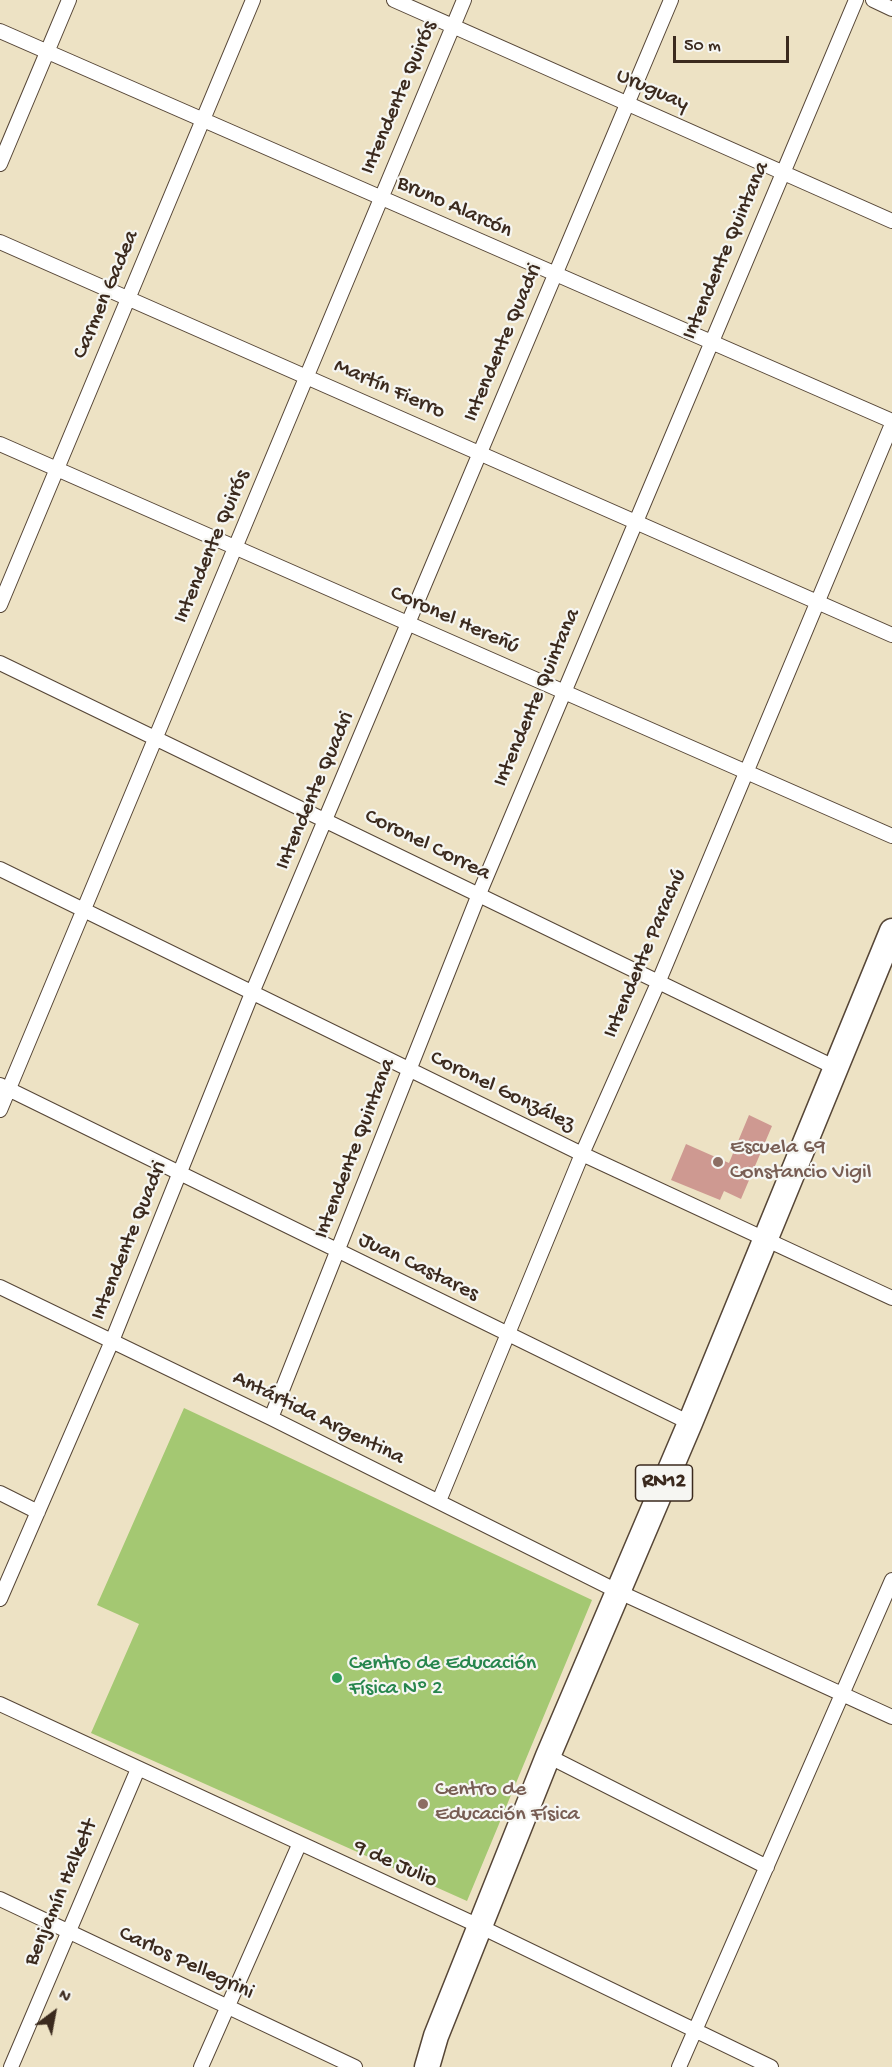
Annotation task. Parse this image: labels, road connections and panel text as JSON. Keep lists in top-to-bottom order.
{
  "streets": {
    "highway": ["RN12"],
    "street": [
      "Uruguay",
      "Intendente Quirós",
      "Bruno Alarcón",
      "Intendente Quintana",
      "Carmen Gadea",
      "Intendente Quadri",
      "Martín Fierro",
      "Coronel Hereñú",
      "Coronel Correa",
      "Intendente Parachú",
      "Coronel González",
      "Juan Castares",
      "Antártida Argentina",
      "9 de Julio",
      "Benjamín Halkett",
      "Carlos Pellegrini"
    ]
  },
  "crossings": [
    ["Uruguay", "Intendente Quirós"],
    ["Uruguay", "Intendente Quintana"],
    ["Uruguay", "Intendente Quadri"],
    ["Intendente Quirós", "Bruno Alarcón"],
    ["Intendente Quirós", "Martín Fierro"],
    ["Intendente Quirós", "Coronel Hereñú"],
    ["Intendente Quirós", "Coronel Correa"],
    ["Intendente Quirós", "Coronel González"],
    ["Intendente Quirós", "Juan Castares"],
    ["Bruno Alarcón", "Intendente Quintana"],
    ["Bruno Alarcón", "Carmen Gadea"],
    ["Bruno Alarcón", "Intendente Quadri"],
    ["Bruno Alarcón", "Intendente Parachú"],
    ["Intendente Quintana", "Martín Fierro"],
    ["Intendente Quintana", "Coronel Hereñú"],
    ["Intendente Quintana", "Coronel Correa"],
    ["Intendente Quintana", "Coronel González"],
    ["Intendente Quintana", "Juan Castares"],
    ["Intendente Quintana", "Antártida Argentina"],
    ["Carmen Gadea", "Martín Fierro"],
    ["Carmen Gadea", "Coronel Hereñú"],
    ["Intendente Quadri", "Martín Fierro"],
    ["Intendente Quadri", "Coronel Hereñú"],
    ["Intendente Quadri", "Coronel Correa"],
    ["Intendente Quadri", "Coronel González"],
    ["Intendente Quadri", "Juan Castares"],
    ["Intendente Quadri", "Antártida Argentina"],
    ["Martín Fierro", "Intendente Parachú"],
    ["Coronel Hereñú", "Intendente Parachú"],
    ["Coronel Correa", "Intendente Parachú"],
    ["Coronel Correa", "RN12"],
    ["Intendente Parachú", "Coronel González"],
    ["Intendente Parachú", "Juan Castares"],
    ["Intendente Parachú", "Antártida Argentina"],
    ["Coronel González", "RN12"],
    ["Juan Castares", "RN12"],
    ["Antártida Argentina", "RN12"],
    ["RN12", "9 de Julio"],
    ["9 de Julio", "Benjamín Halkett"],
    ["Benjamín Halkett", "Carlos Pellegrini"]
  ],
  "places": ["Escuela 69 Constancio Vigil", "Centro de Educación Física Nº 2", "Centro de Educación Física"],
  "scale_bar": "50 m",
  "north": "top right"
}
